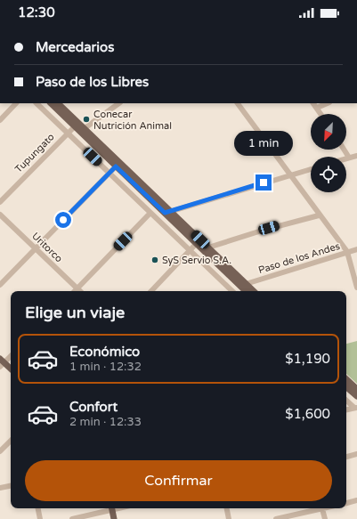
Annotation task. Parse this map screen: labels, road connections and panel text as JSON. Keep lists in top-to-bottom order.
{
  "streets": {
    "street": ["Tupungato", "Uritorco", "Paso de los Andes"]
  },
  "places": ["Conecar Nutrición Animal", "SyS Servio S.A."],
  "north": "bottom left",
  "page": {
    "status": "12:30",
    "banner": ["Mercedarios", "Paso de los Libres"],
    "bubble": "1 min",
    "heading": "Elige un viaje",
    "list": [
      {
        "name": "Económico",
        "note": "1 min · 12:32",
        "value": "$1,190"
      },
      {
        "name": "Confort",
        "note": "2 min · 12:33",
        "value": "$1,600"
      }
    ],
    "buttons": "Confirmar"
  }
}
